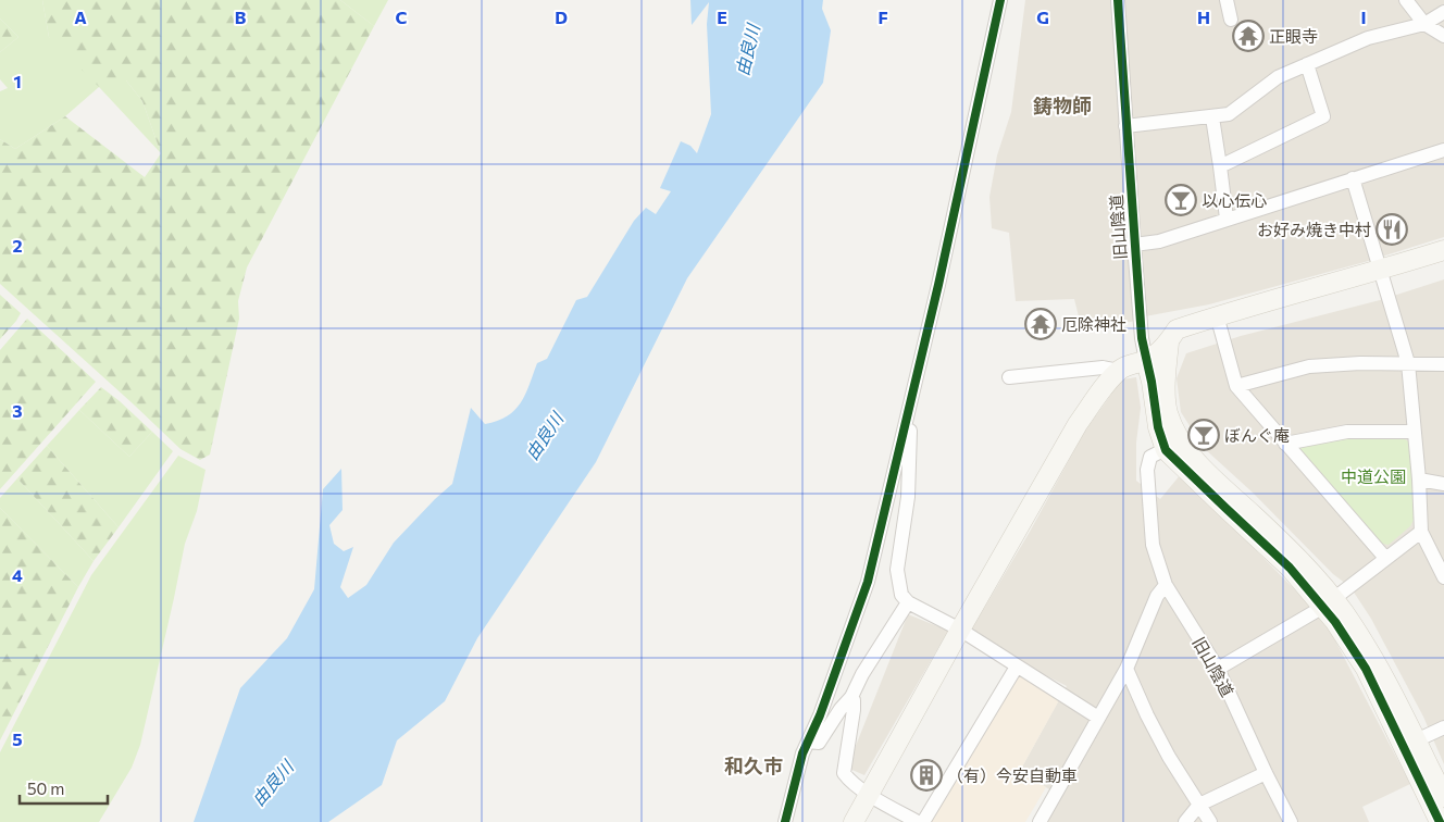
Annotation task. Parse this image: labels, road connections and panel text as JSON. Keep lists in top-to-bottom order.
{
  "streets": {
    "street": ["旧山陰道"]
  },
  "districts": ["鋳物師", "和久市"],
  "water": ["由良川"],
  "parks": ["中道公園"],
  "places": {
    "temple": ["正眼寺", "厄除神社"],
    "bar": ["以心伝心", "ぼんぐ庵"],
    "restaurant": ["お好み焼き中村"],
    "building": ["（有）今安自動車"]
  },
  "scale_bar": "50 m",
  "grid": {
    "columns": [
      "A",
      "B",
      "C",
      "D",
      "E",
      "F",
      "G",
      "H",
      "I"
    ],
    "rows": [
      "1",
      "2",
      "3",
      "4",
      "5"
    ]
  }
}
